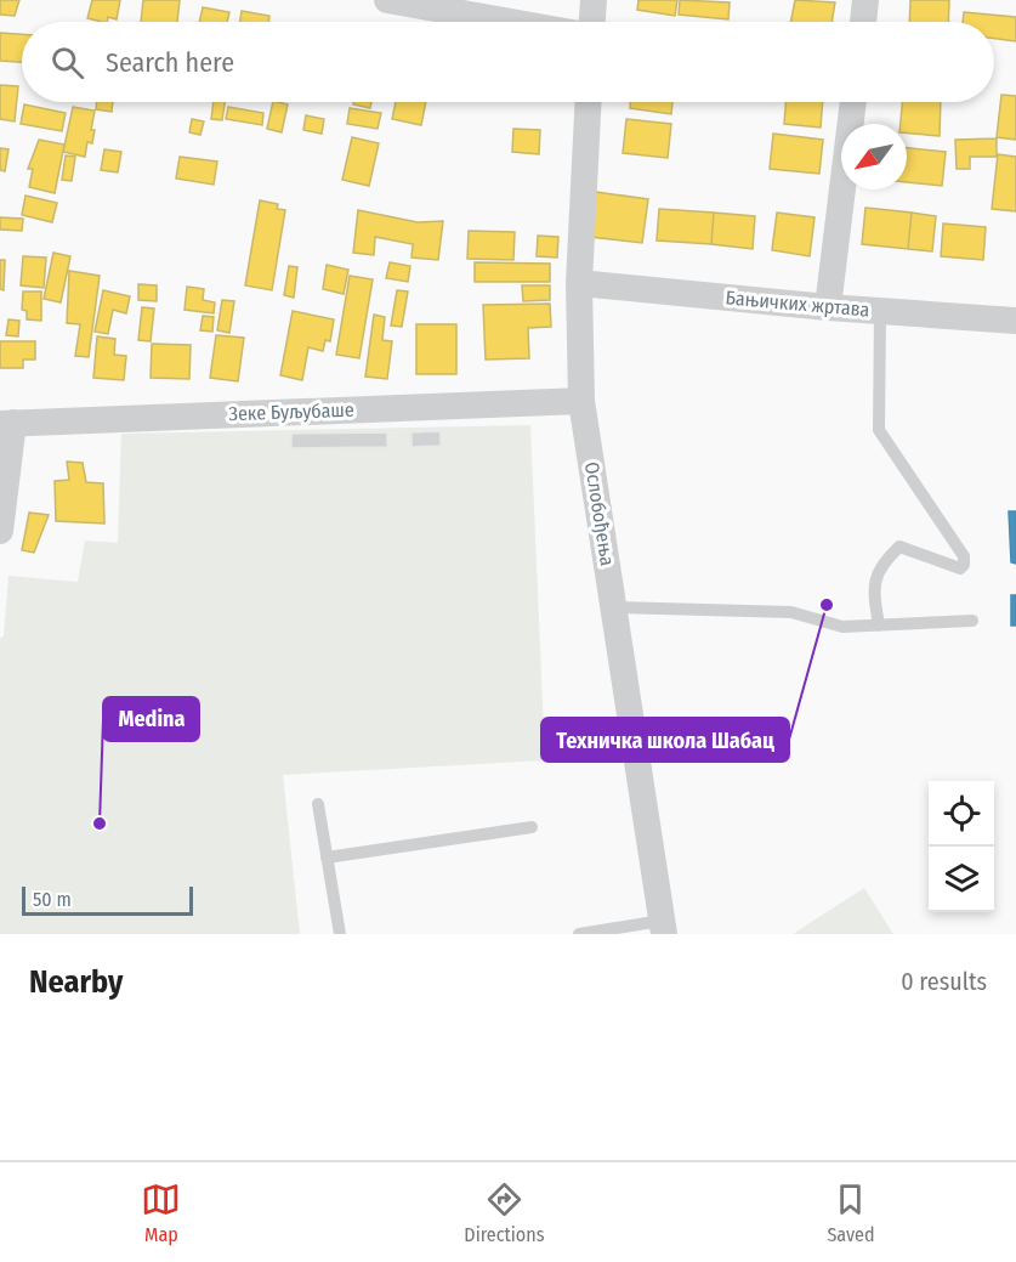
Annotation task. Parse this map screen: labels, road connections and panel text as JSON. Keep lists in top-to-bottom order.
{
  "streets": {
    "street": ["Бањичких жртава", "Зеке Буљубаше", "Ослобођења"]
  },
  "crossings": [
    ["Бањичких жртава", "Ослобођења"],
    ["Зеке Буљубаше", "Ослобођења"]
  ],
  "places": ["Техничка школа Шабац", "Medina"],
  "scale_bar": "50 m",
  "north": "bottom left",
  "page": {
    "search": "Search here",
    "scale": "50 m",
    "heading": ["Nearby", "0 results"],
    "nav": ["Map", "Directions", "Saved"]
  }
}
